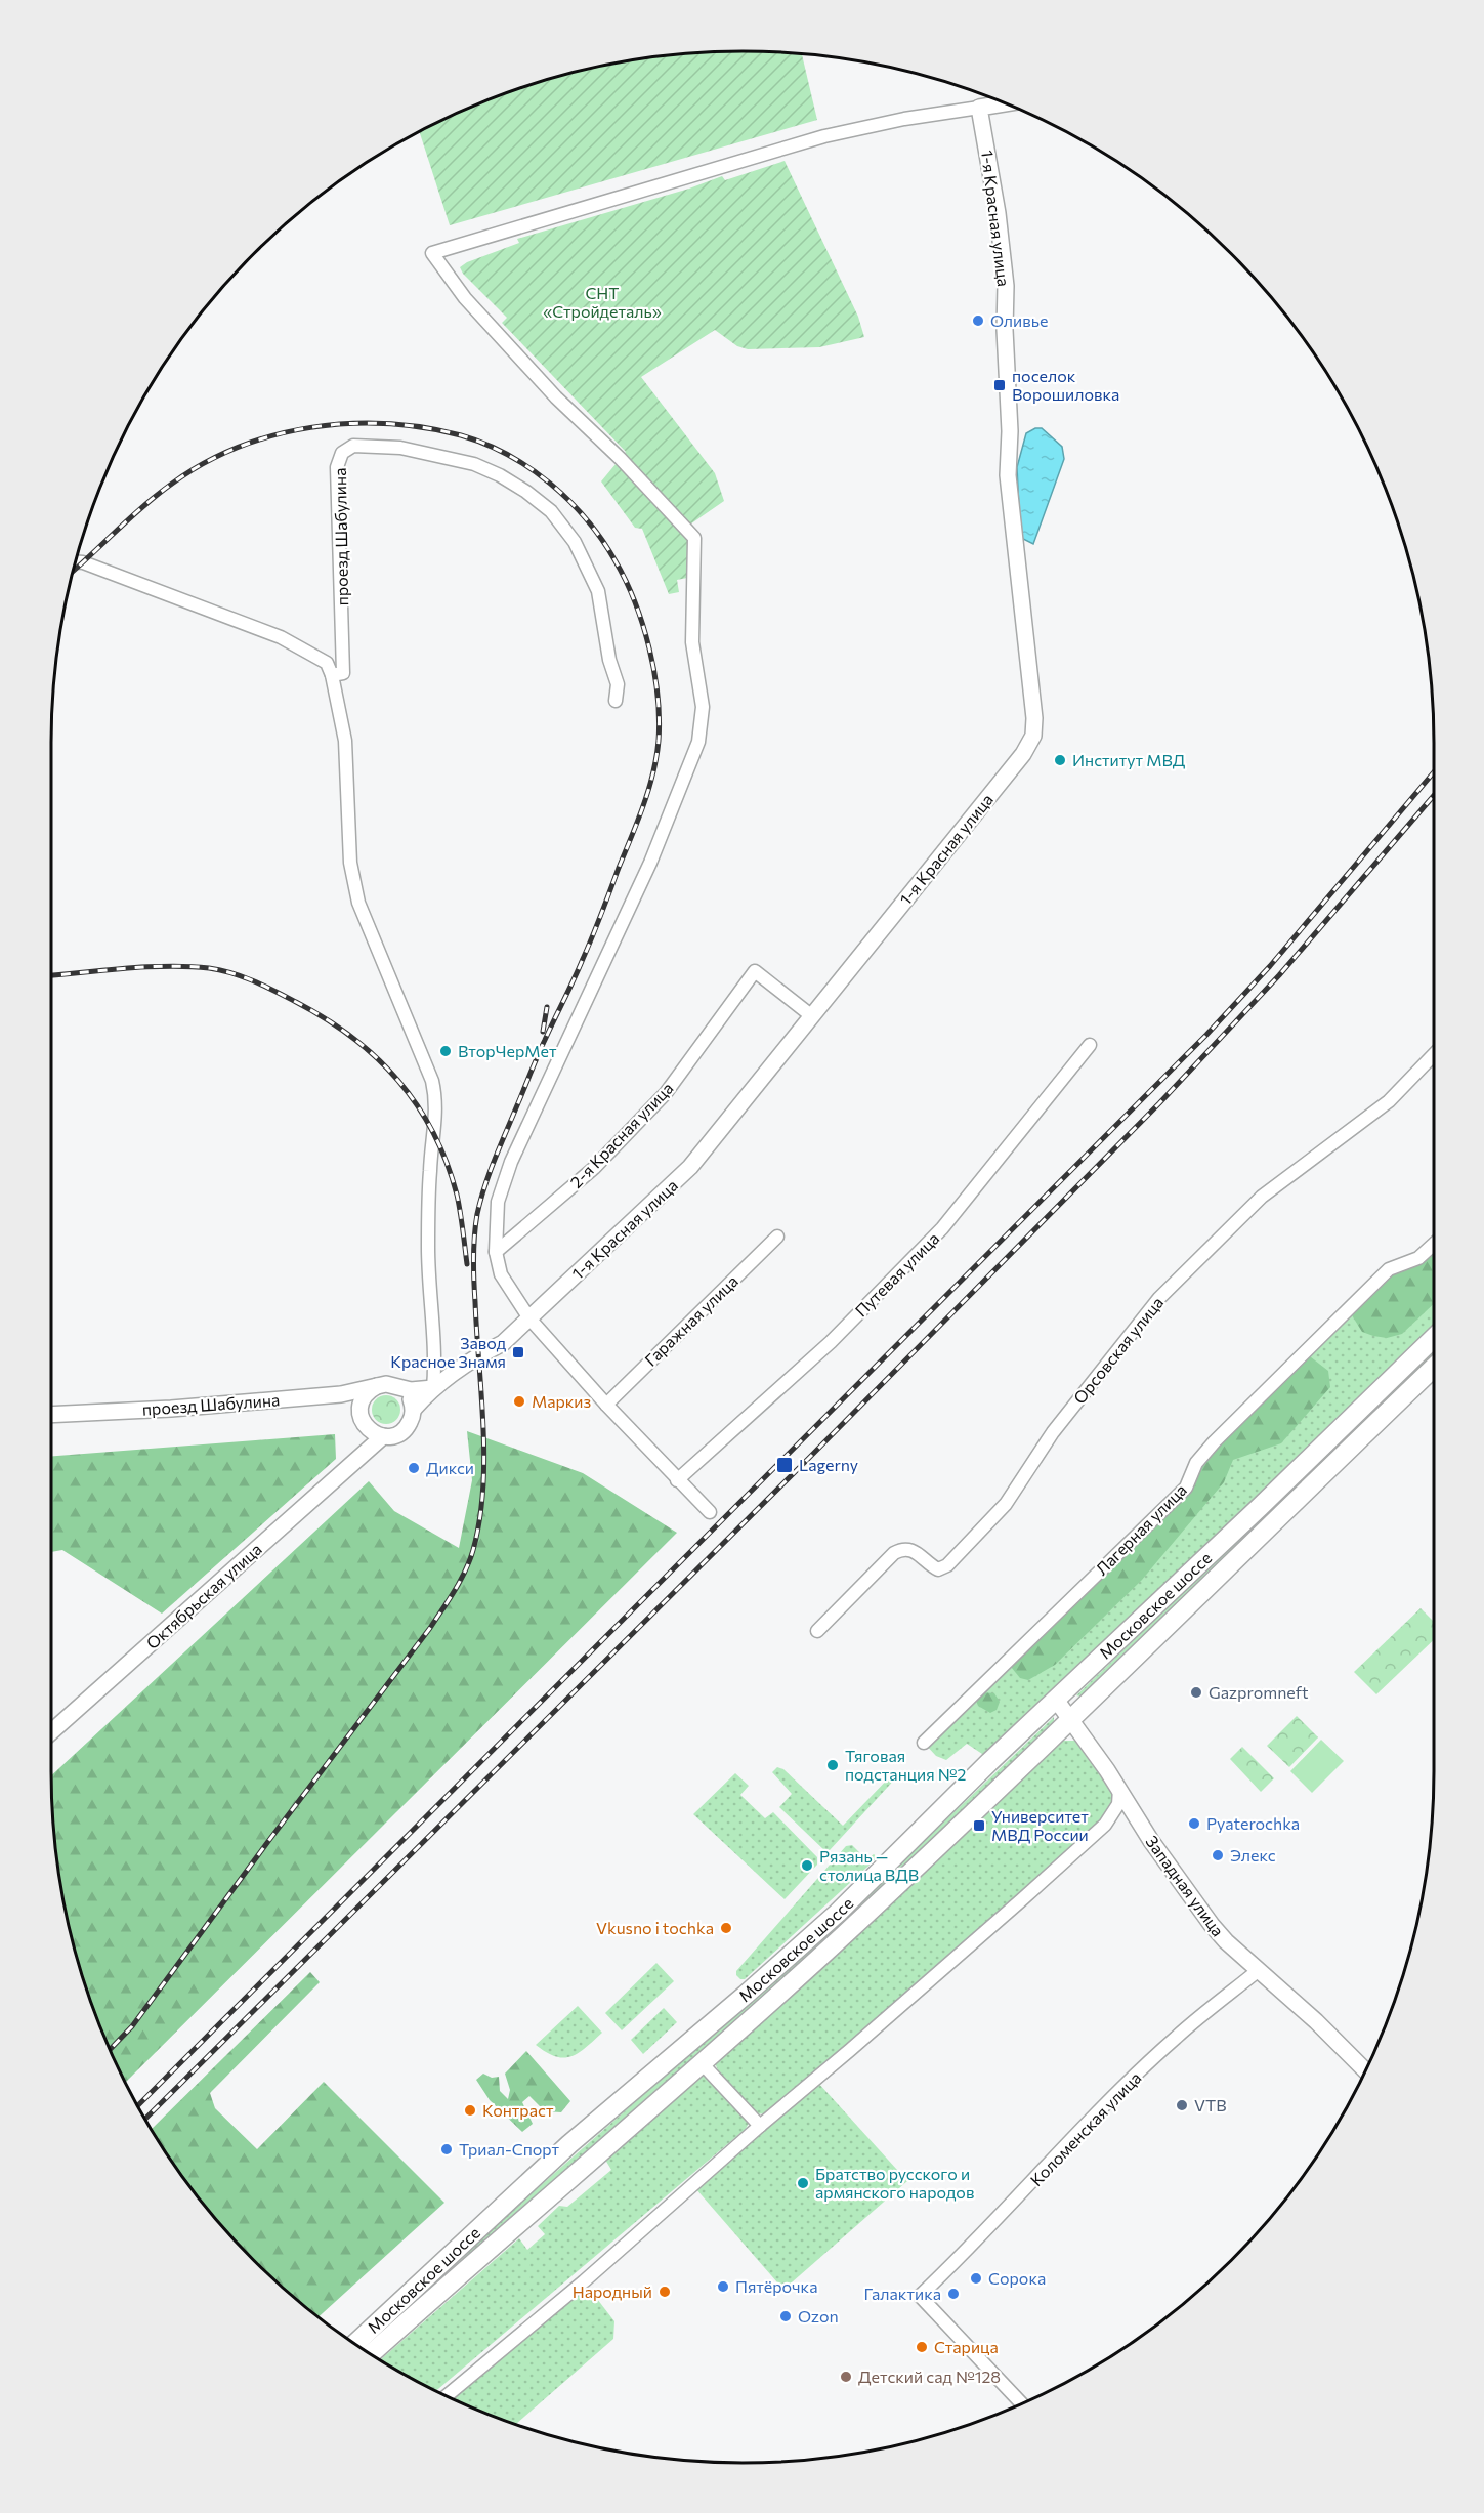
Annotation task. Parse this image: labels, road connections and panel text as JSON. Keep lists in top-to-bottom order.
{
  "streets": {
    "main road": ["Московское шоссе"],
    "street": [
      "1-я Красная улица",
      "проезд Шабулина",
      "2-я Красная улица",
      "Путевая улица",
      "Гаражная улица",
      "Орсовская улица",
      "Лагерная улица",
      "Октябрьская улица",
      "Западная улица",
      "Коломенская улица"
    ]
  },
  "crossings": [
    ["1-я Красная улица", "проезд Шабулина"],
    ["1-я Красная улица", "2-я Красная улица"],
    ["1-я Красная улица", "Октябрьская улица"],
    ["проезд Шабулина", "Октябрьская улица"],
    ["Московское шоссе", "Западная улица"],
    ["Западная улица", "Коломенская улица"]
  ],
  "parks": ["СНТ «Стройдеталь»"],
  "places": {
    "other": [
      "Оливье",
      "Институт МВД",
      "ВторЧерМет",
      "Маркиз",
      "Дикси",
      "Gazpromneft",
      "Тяговая подстанция №2",
      "Pyaterochka",
      "Элекс",
      "Рязань — столица ВДВ",
      "Vkusno i tochka",
      "VTB",
      "Контраст",
      "Триал-Спорт",
      "Братство русского и армянского народов",
      "Сорока",
      "Пятёрочка",
      "Народный",
      "Галактика",
      "Ozon",
      "Старица",
      "Детский сад №128"
    ],
    "transit": [
      "поселок Ворошиловка",
      "Завод Красное Знамя",
      "Lagerny",
      "Университет МВД России"
    ]
  }
}
